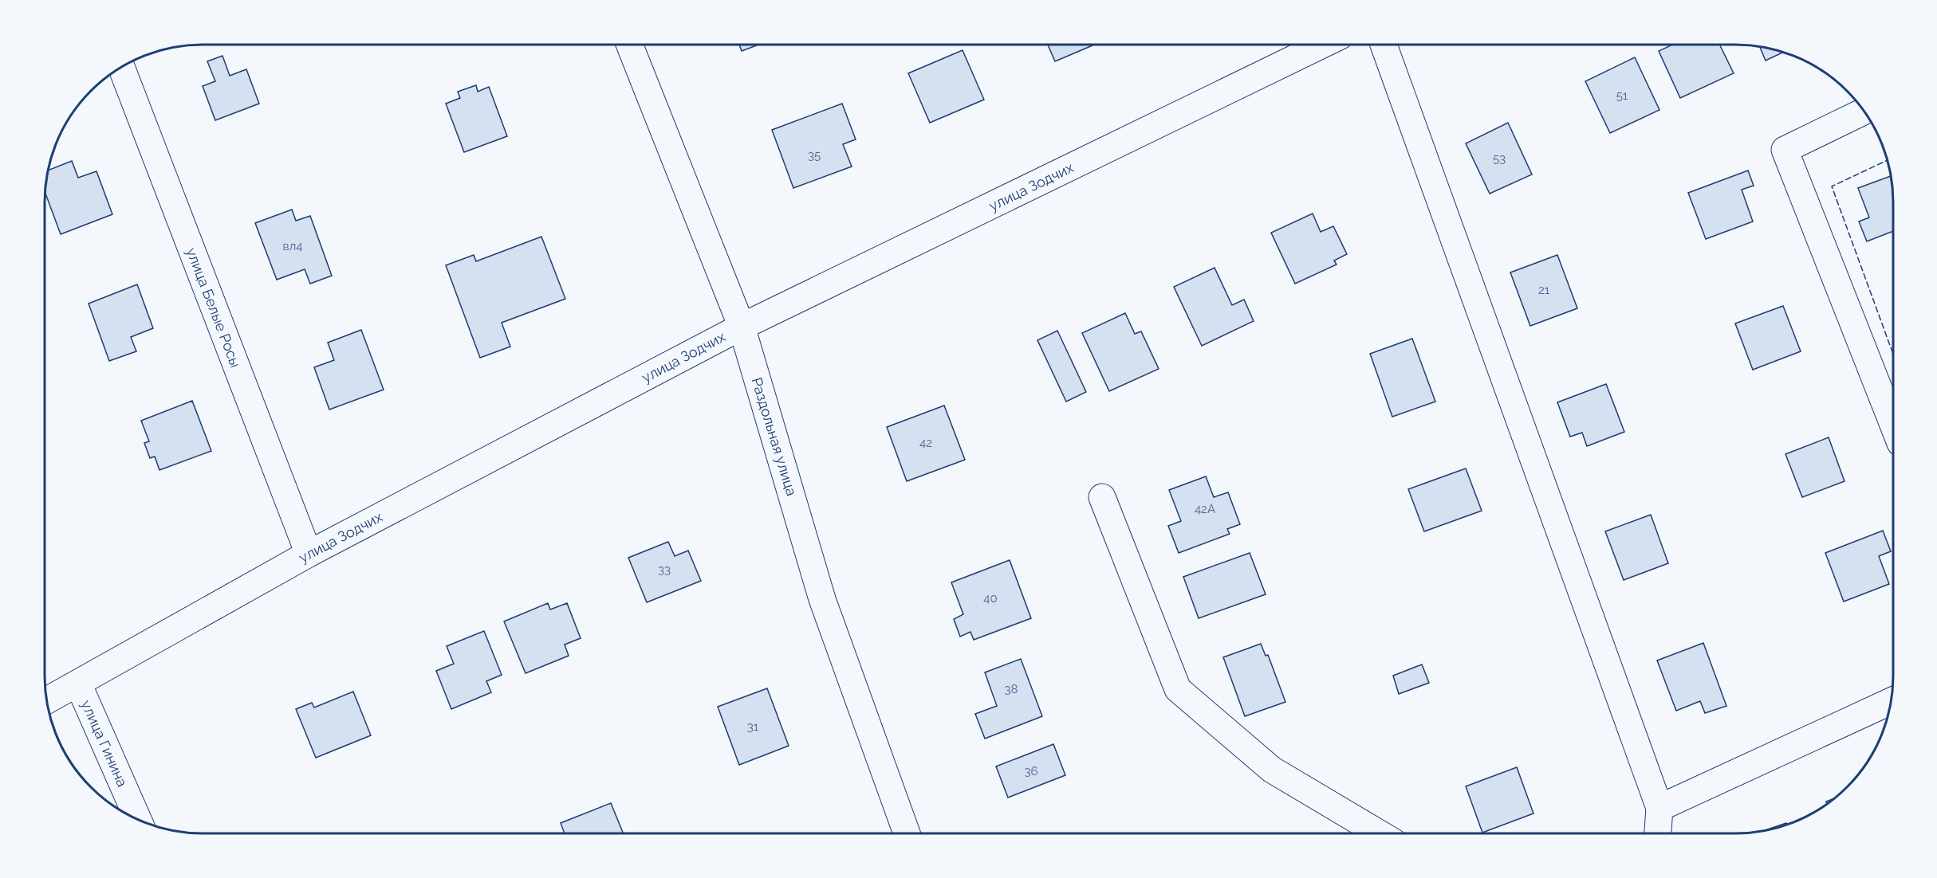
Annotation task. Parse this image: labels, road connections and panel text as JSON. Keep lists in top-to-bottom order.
{
  "streets": {
    "street": [
      "улица Зодчих",
      "улица Белые Росы",
      "Раздольная улица",
      "улица Гинина"
    ]
  },
  "crossings": [
    ["улица Зодчих", "улица Белые Росы"],
    ["улица Зодчих", "Раздольная улица"],
    ["улица Зодчих", "улица Гинина"]
  ],
  "house_numbers": [
    "51",
    "35",
    "53",
    "вл4",
    "21",
    "42",
    "42А",
    "33",
    "40",
    "38",
    "31",
    "36"
  ]
}
